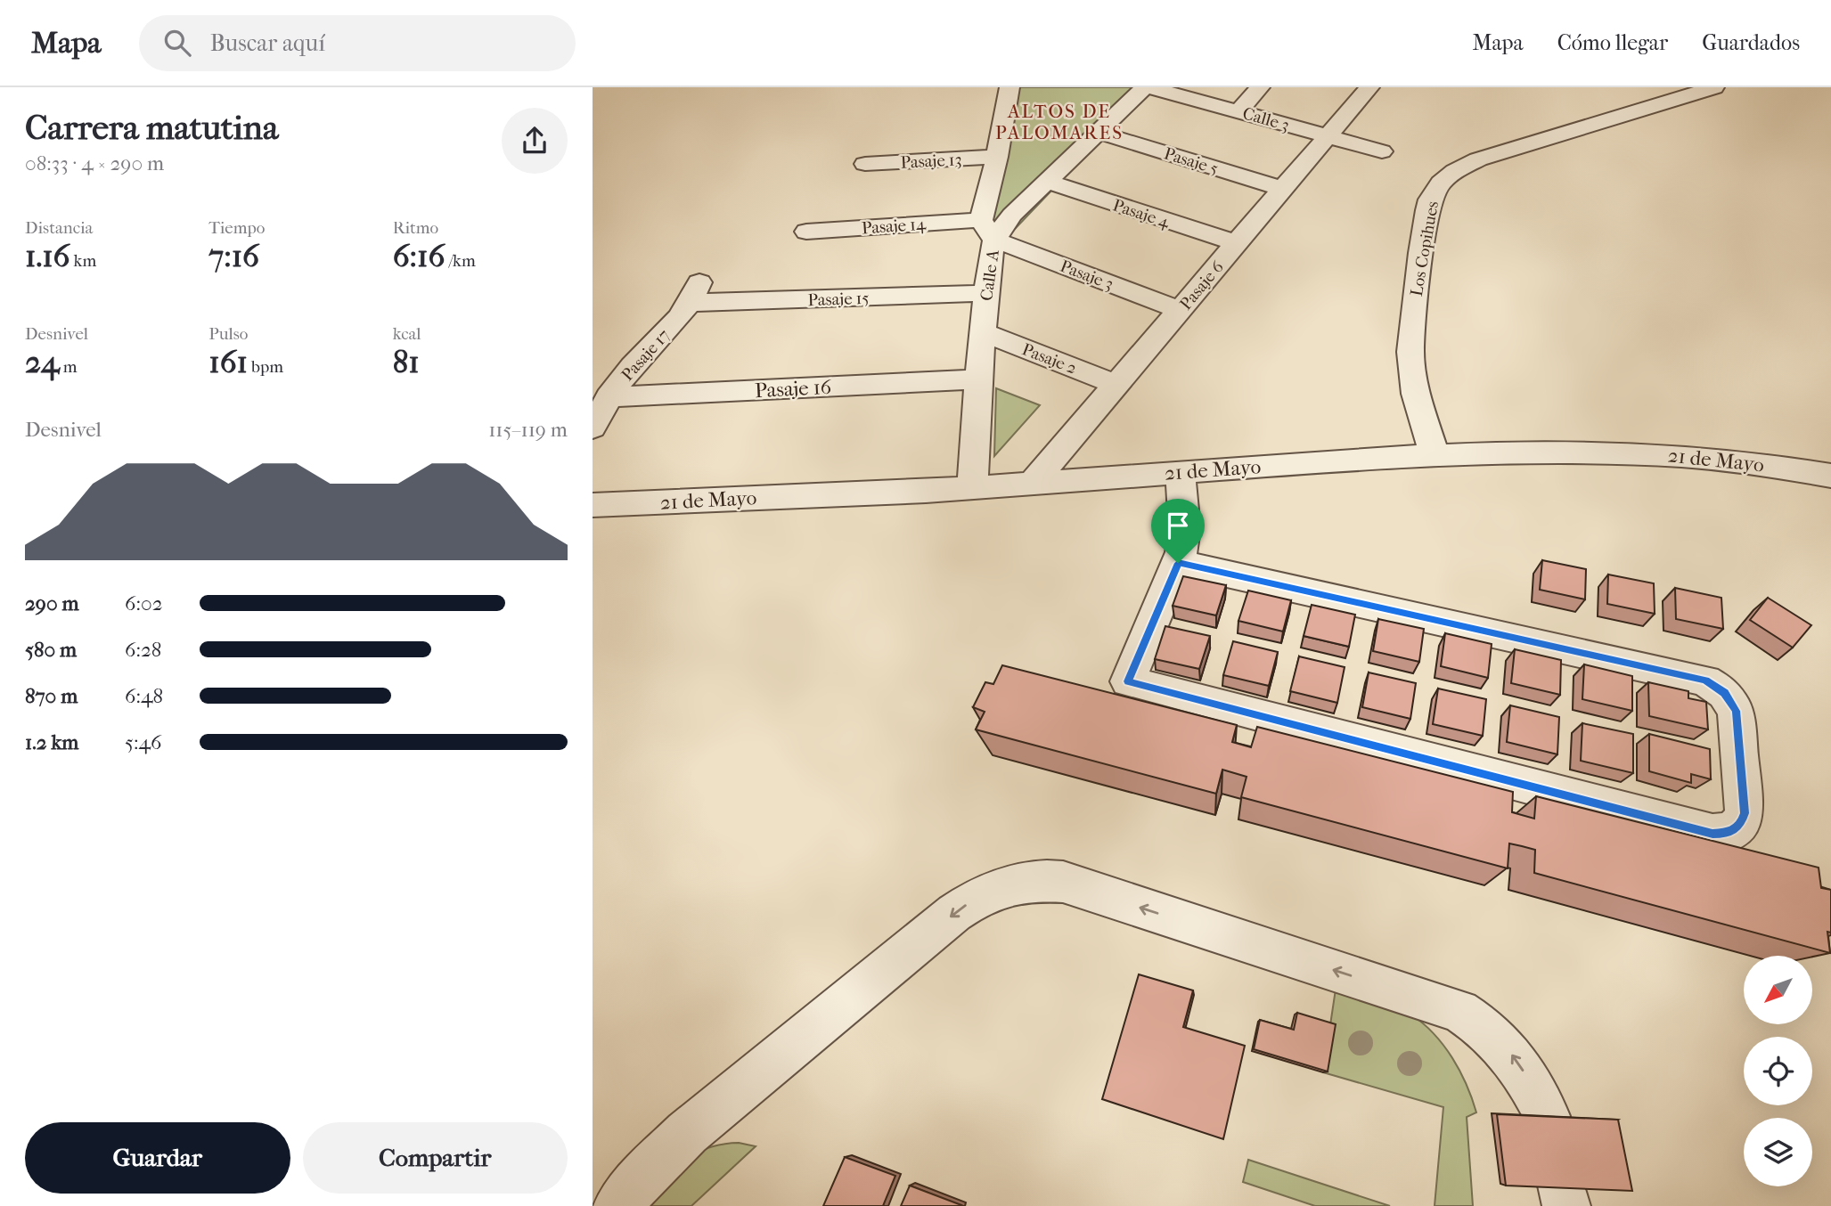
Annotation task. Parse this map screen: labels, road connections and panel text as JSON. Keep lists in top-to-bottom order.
{
  "streets": {
    "street": [
      "Calle 3",
      "Pasaje 13",
      "Pasaje 5",
      "Pasaje 4",
      "Pasaje 14",
      "Los Copihues",
      "Pasaje 3",
      "Calle A",
      "Pasaje 6",
      "Pasaje 15",
      "Pasaje 17",
      "Pasaje 2",
      "Pasaje 16",
      "21 de Mayo"
    ]
  },
  "crossings": [
    ["Calle 3", "Pasaje 6"],
    ["Pasaje 5", "Calle A"],
    ["Pasaje 5", "Pasaje 6"],
    ["Pasaje 4", "Calle A"],
    ["Pasaje 4", "Pasaje 6"],
    ["Pasaje 14", "Pasaje 3"],
    ["Pasaje 14", "Calle A"],
    ["Los Copihues", "21 de Mayo"],
    ["Pasaje 3", "Calle A"],
    ["Pasaje 3", "Pasaje 6"],
    ["Calle A", "Pasaje 15"],
    ["Calle A", "Pasaje 2"],
    ["Calle A", "Pasaje 16"],
    ["Calle A", "21 de Mayo"],
    ["Pasaje 6", "Pasaje 2"],
    ["Pasaje 6", "21 de Mayo"],
    ["Pasaje 15", "Pasaje 17"],
    ["Pasaje 17", "Pasaje 16"]
  ],
  "districts": ["ALTOS DE PALOMARES"],
  "north": "bottom left",
  "page": {
    "header": "Mapa",
    "search": "Buscar aquí",
    "nav": ["Mapa", "Cómo llegar", "Guardados"],
    "heading": ["Carrera matutina", "08:33 · 4 × 290 m"],
    "stats": [
      ["Distancia", "1.16 km"],
      ["Tiempo", "7:16"],
      ["Ritmo", "6:16 /km"],
      ["Desnivel", "24 m"],
      ["Pulso", "161 bpm"],
      ["kcal", "81"]
    ],
    "chart": ["Desnivel", "115–119 m"],
    "list": [
      {
        "name": "290 m",
        "note": "6:02"
      },
      {
        "name": "580 m",
        "note": "6:28"
      },
      {
        "name": "870 m",
        "note": "6:48"
      },
      {
        "name": "1.2 km",
        "note": "5:46"
      }
    ],
    "buttons": ["Guardar", "Compartir"]
  }
}
